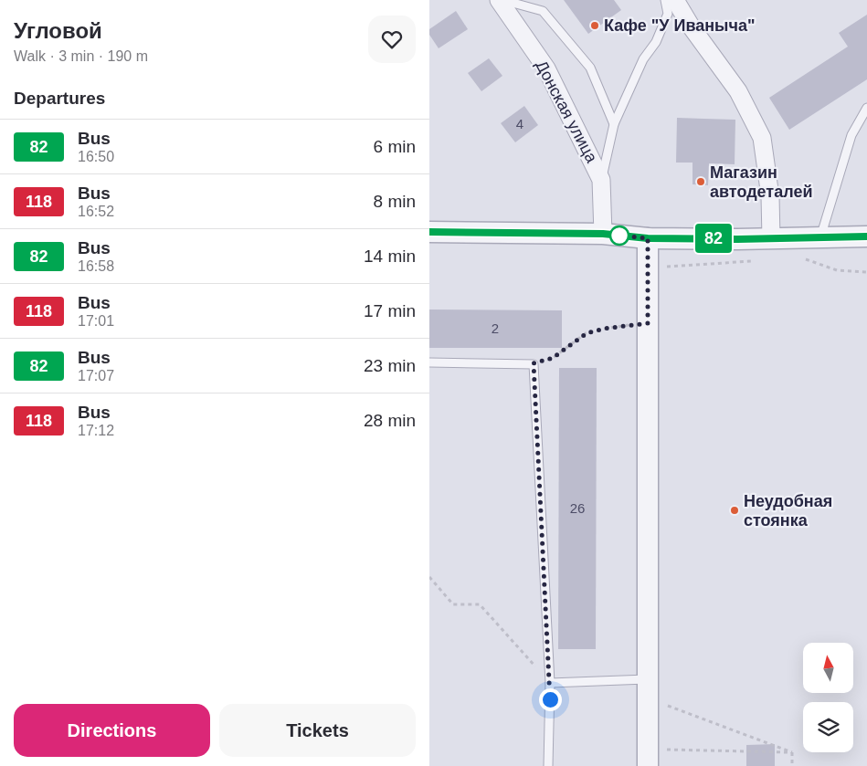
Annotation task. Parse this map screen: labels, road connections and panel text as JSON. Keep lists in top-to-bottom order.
{
  "streets": {
    "street": ["Донская улица"]
  },
  "places": ["Кафе \"У Иваныча\"", "Магазин автодеталей", "Неудобная стоянка"],
  "lines": ["bus line 82"],
  "house_numbers": ["4", "2", "26"],
  "north": "top",
  "page": {
    "heading": [
      ["Угловой", "Walk · 3 min · 190 m"],
      "Departures"
    ],
    "on_map": "82",
    "list": [
      {
        "mark": "82",
        "name": "Bus",
        "note": "16:50",
        "value": "6 min"
      },
      {
        "mark": "118",
        "name": "Bus",
        "note": "16:52",
        "value": "8 min"
      },
      {
        "mark": "82",
        "name": "Bus",
        "note": "16:58",
        "value": "14 min"
      },
      {
        "mark": "118",
        "name": "Bus",
        "note": "17:01",
        "value": "17 min"
      },
      {
        "mark": "82",
        "name": "Bus",
        "note": "17:07",
        "value": "23 min"
      },
      {
        "mark": "118",
        "name": "Bus",
        "note": "17:12",
        "value": "28 min"
      }
    ],
    "buttons": ["Directions", "Tickets"]
  }
}
